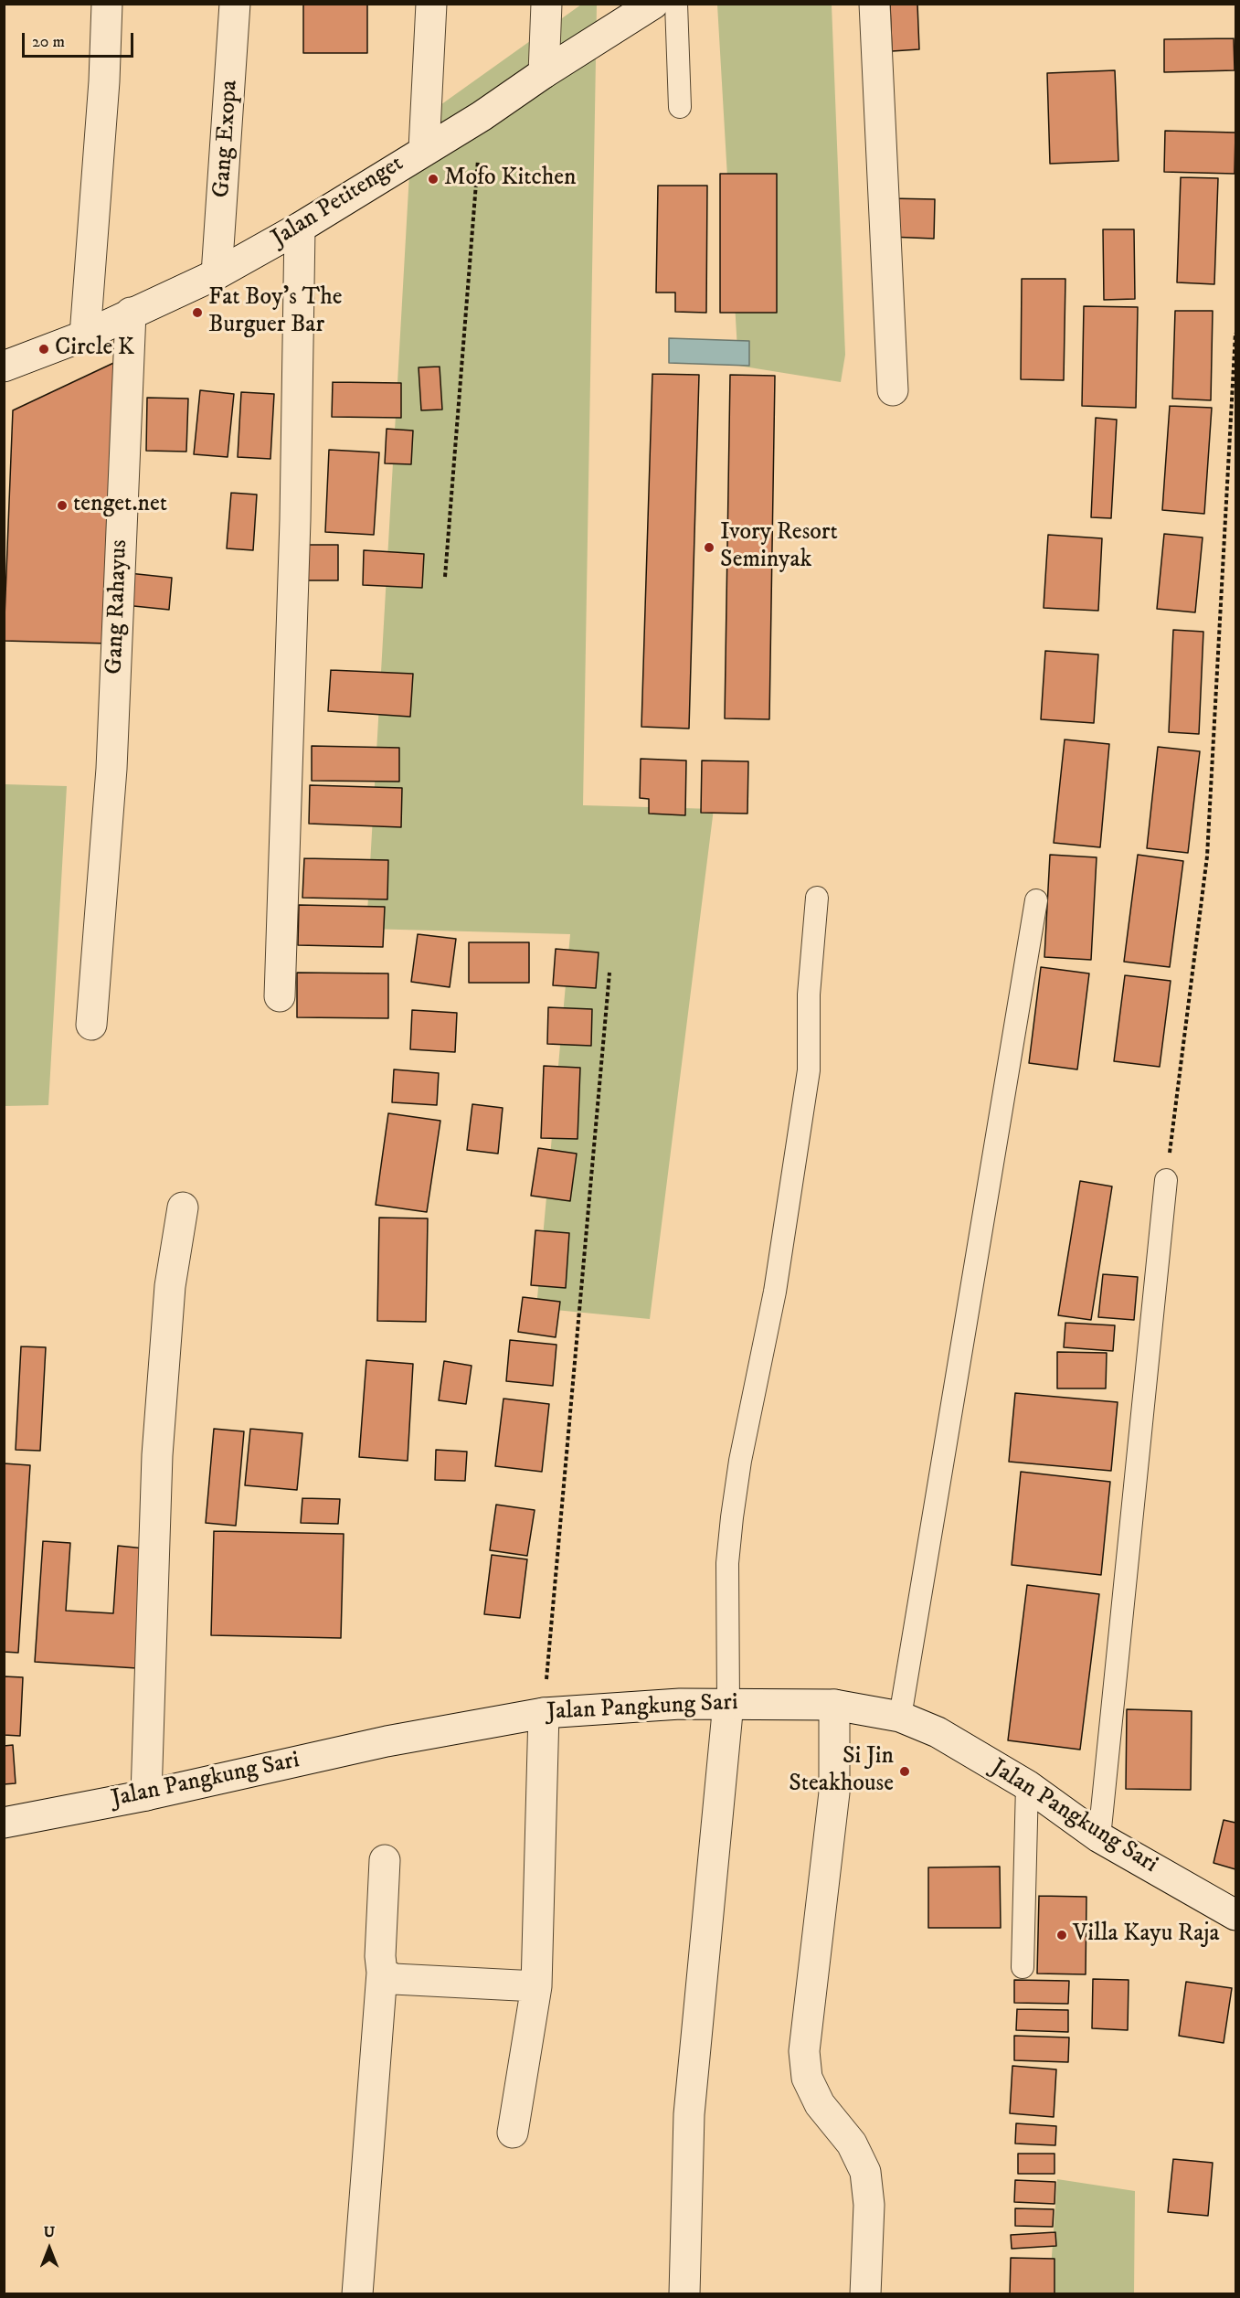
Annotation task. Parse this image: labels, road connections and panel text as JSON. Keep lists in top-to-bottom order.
{
  "streets": {
    "street": [
      "Gang Exopa",
      "Jalan Petitenget",
      "Gang Rahayus",
      "Jalan Pangkung Sari"
    ]
  },
  "crossings": [
    ["Gang Exopa", "Jalan Petitenget"],
    ["Jalan Petitenget", "Gang Rahayus"]
  ],
  "places": [
    "Mofo Kitchen",
    "Fat Boy’s The Burguer Bar",
    "Circle K",
    "tenget.net",
    "Ivory Resort Seminyak",
    "Si Jin Steakhouse",
    "Villa Kayu Raja"
  ],
  "scale_bar": "20 m",
  "north": "top"
}
